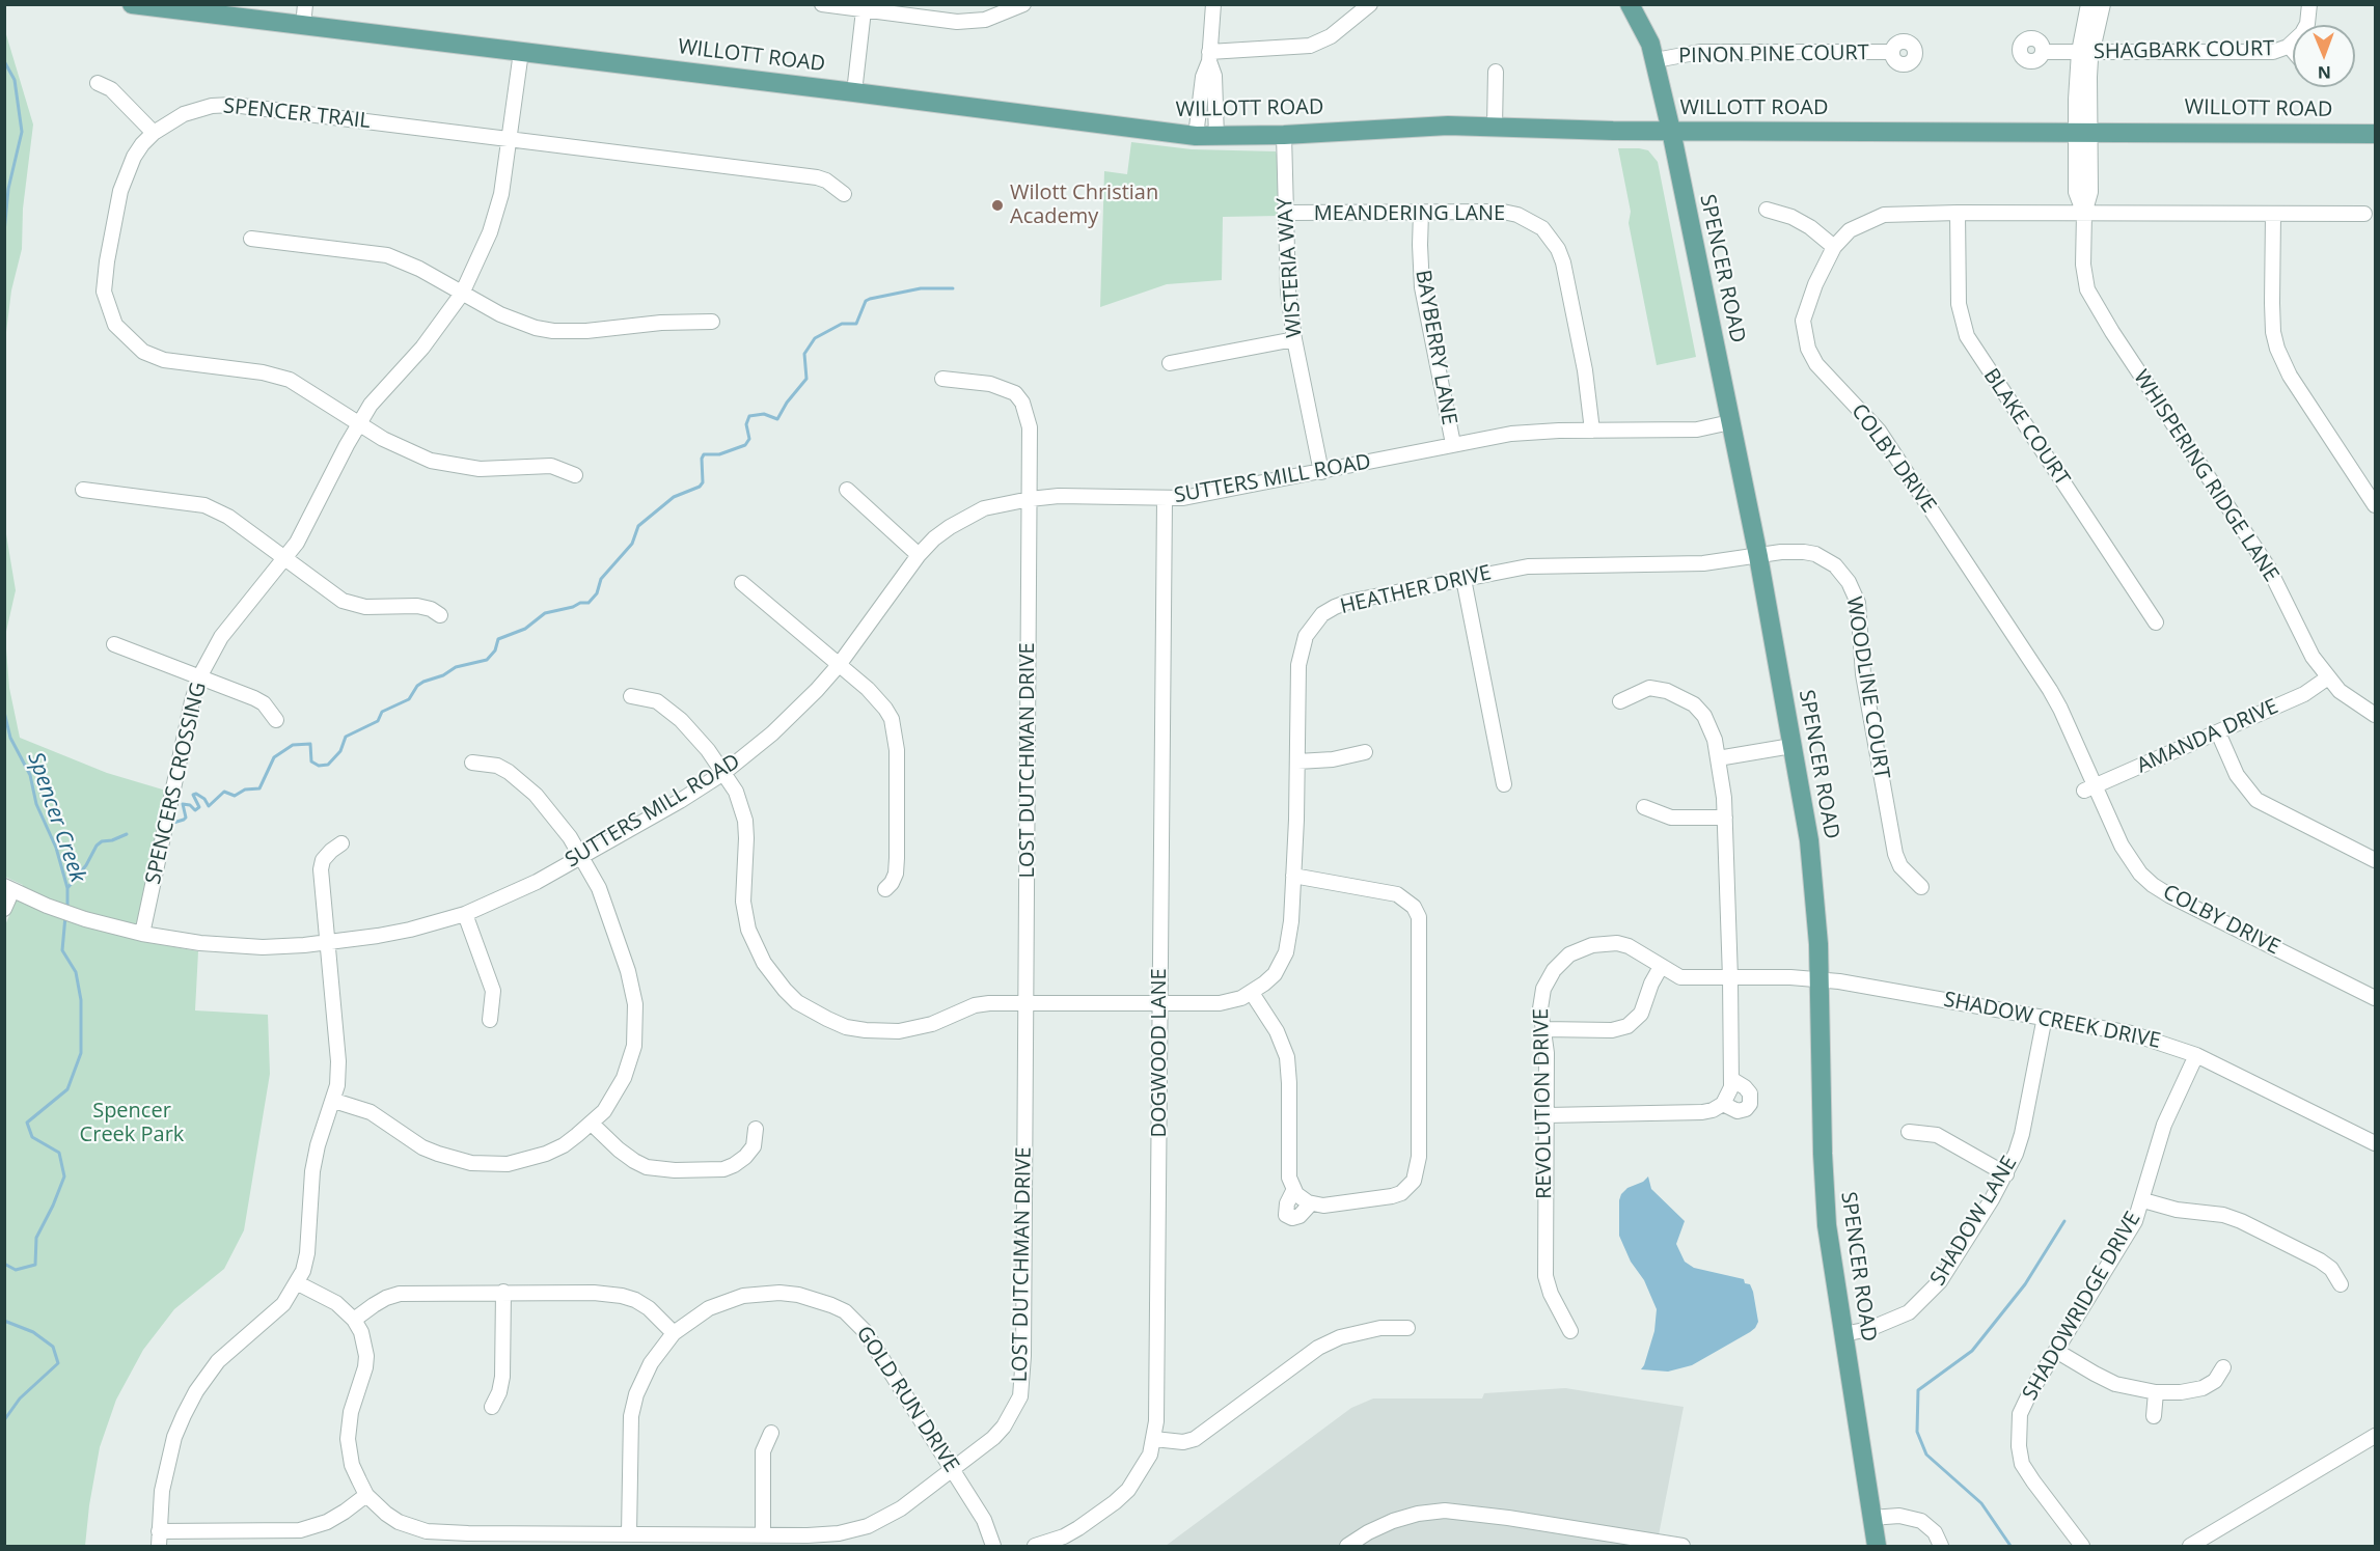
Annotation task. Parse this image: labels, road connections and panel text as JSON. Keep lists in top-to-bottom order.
{
  "streets": {
    "main road": ["WILLOTT ROAD", "SPENCER ROAD"],
    "street": [
      "SHAGBARK COURT",
      "PINON PINE COURT",
      "SPENCER TRAIL",
      "MEANDERING LANE",
      "WISTERIA WAY",
      "BAYBERRY LANE",
      "BLAKE COURT",
      "COLBY DRIVE",
      "WHISPERING RIDGE LANE",
      "SUTTERS MILL ROAD",
      "HEATHER DRIVE",
      "WOODLINE COURT",
      "AMANDA DRIVE",
      "LOST DUTCHMAN DRIVE",
      "SPENCERS CROSSING",
      "SHADOW CREEK DRIVE",
      "DOGWOOD LANE",
      "REVOLUTION DRIVE",
      "SHADOW LANE",
      "SHADOWRIDGE DRIVE",
      "GOLD RUN DRIVE"
    ]
  },
  "crossings": [
    ["SHAGBARK COURT", "WHISPERING RIDGE LANE"],
    ["PINON PINE COURT", "SPENCER ROAD"],
    ["WILLOTT ROAD", "WISTERIA WAY"],
    ["WILLOTT ROAD", "SPENCER ROAD"],
    ["WILLOTT ROAD", "WHISPERING RIDGE LANE"],
    ["WILLOTT ROAD", "SPENCERS CROSSING"],
    ["SPENCER TRAIL", "SPENCERS CROSSING"],
    ["MEANDERING LANE", "WISTERIA WAY"],
    ["MEANDERING LANE", "BAYBERRY LANE"],
    ["MEANDERING LANE", "SUTTERS MILL ROAD"],
    ["WISTERIA WAY", "SUTTERS MILL ROAD"],
    ["SPENCER ROAD", "SUTTERS MILL ROAD"],
    ["SPENCER ROAD", "HEATHER DRIVE"],
    ["SPENCER ROAD", "WOODLINE COURT"],
    ["SPENCER ROAD", "SHADOW CREEK DRIVE"],
    ["SPENCER ROAD", "REVOLUTION DRIVE"],
    ["SPENCER ROAD", "SHADOW LANE"],
    ["BAYBERRY LANE", "SUTTERS MILL ROAD"],
    ["BLAKE COURT", "COLBY DRIVE"],
    ["COLBY DRIVE", "WHISPERING RIDGE LANE"],
    ["COLBY DRIVE", "AMANDA DRIVE"],
    ["WHISPERING RIDGE LANE", "AMANDA DRIVE"],
    ["SUTTERS MILL ROAD", "LOST DUTCHMAN DRIVE"],
    ["SUTTERS MILL ROAD", "SPENCERS CROSSING"],
    ["SUTTERS MILL ROAD", "DOGWOOD LANE"],
    ["HEATHER DRIVE", "WOODLINE COURT"],
    ["LOST DUTCHMAN DRIVE", "GOLD RUN DRIVE"],
    ["SHADOW CREEK DRIVE", "REVOLUTION DRIVE"],
    ["SHADOW CREEK DRIVE", "SHADOW LANE"],
    ["SHADOW CREEK DRIVE", "SHADOWRIDGE DRIVE"]
  ],
  "water": ["Spencer Creek"],
  "parks": ["Spencer Creek Park"],
  "places": ["Wilott Christian Academy"],
  "north": "bottom"
}
